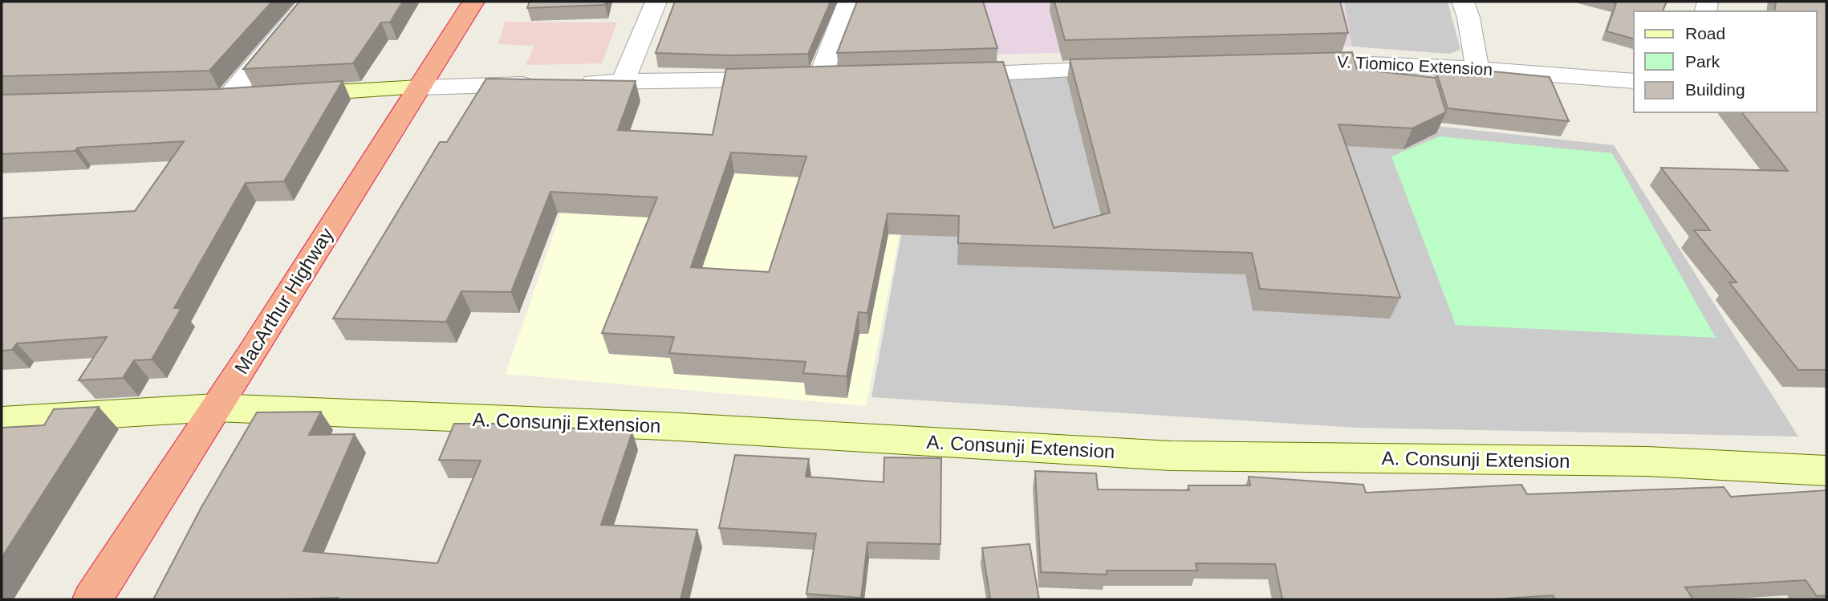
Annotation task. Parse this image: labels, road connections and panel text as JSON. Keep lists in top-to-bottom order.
{
  "streets": {
    "highway": ["MacArthur Highway"],
    "main road": ["A. Consunji Extension"],
    "street": ["V. Tiomico Extension"]
  },
  "crossings": [
    ["MacArthur Highway", "A. Consunji Extension"]
  ],
  "legend": ["Road", "Park", "Building"]
}
